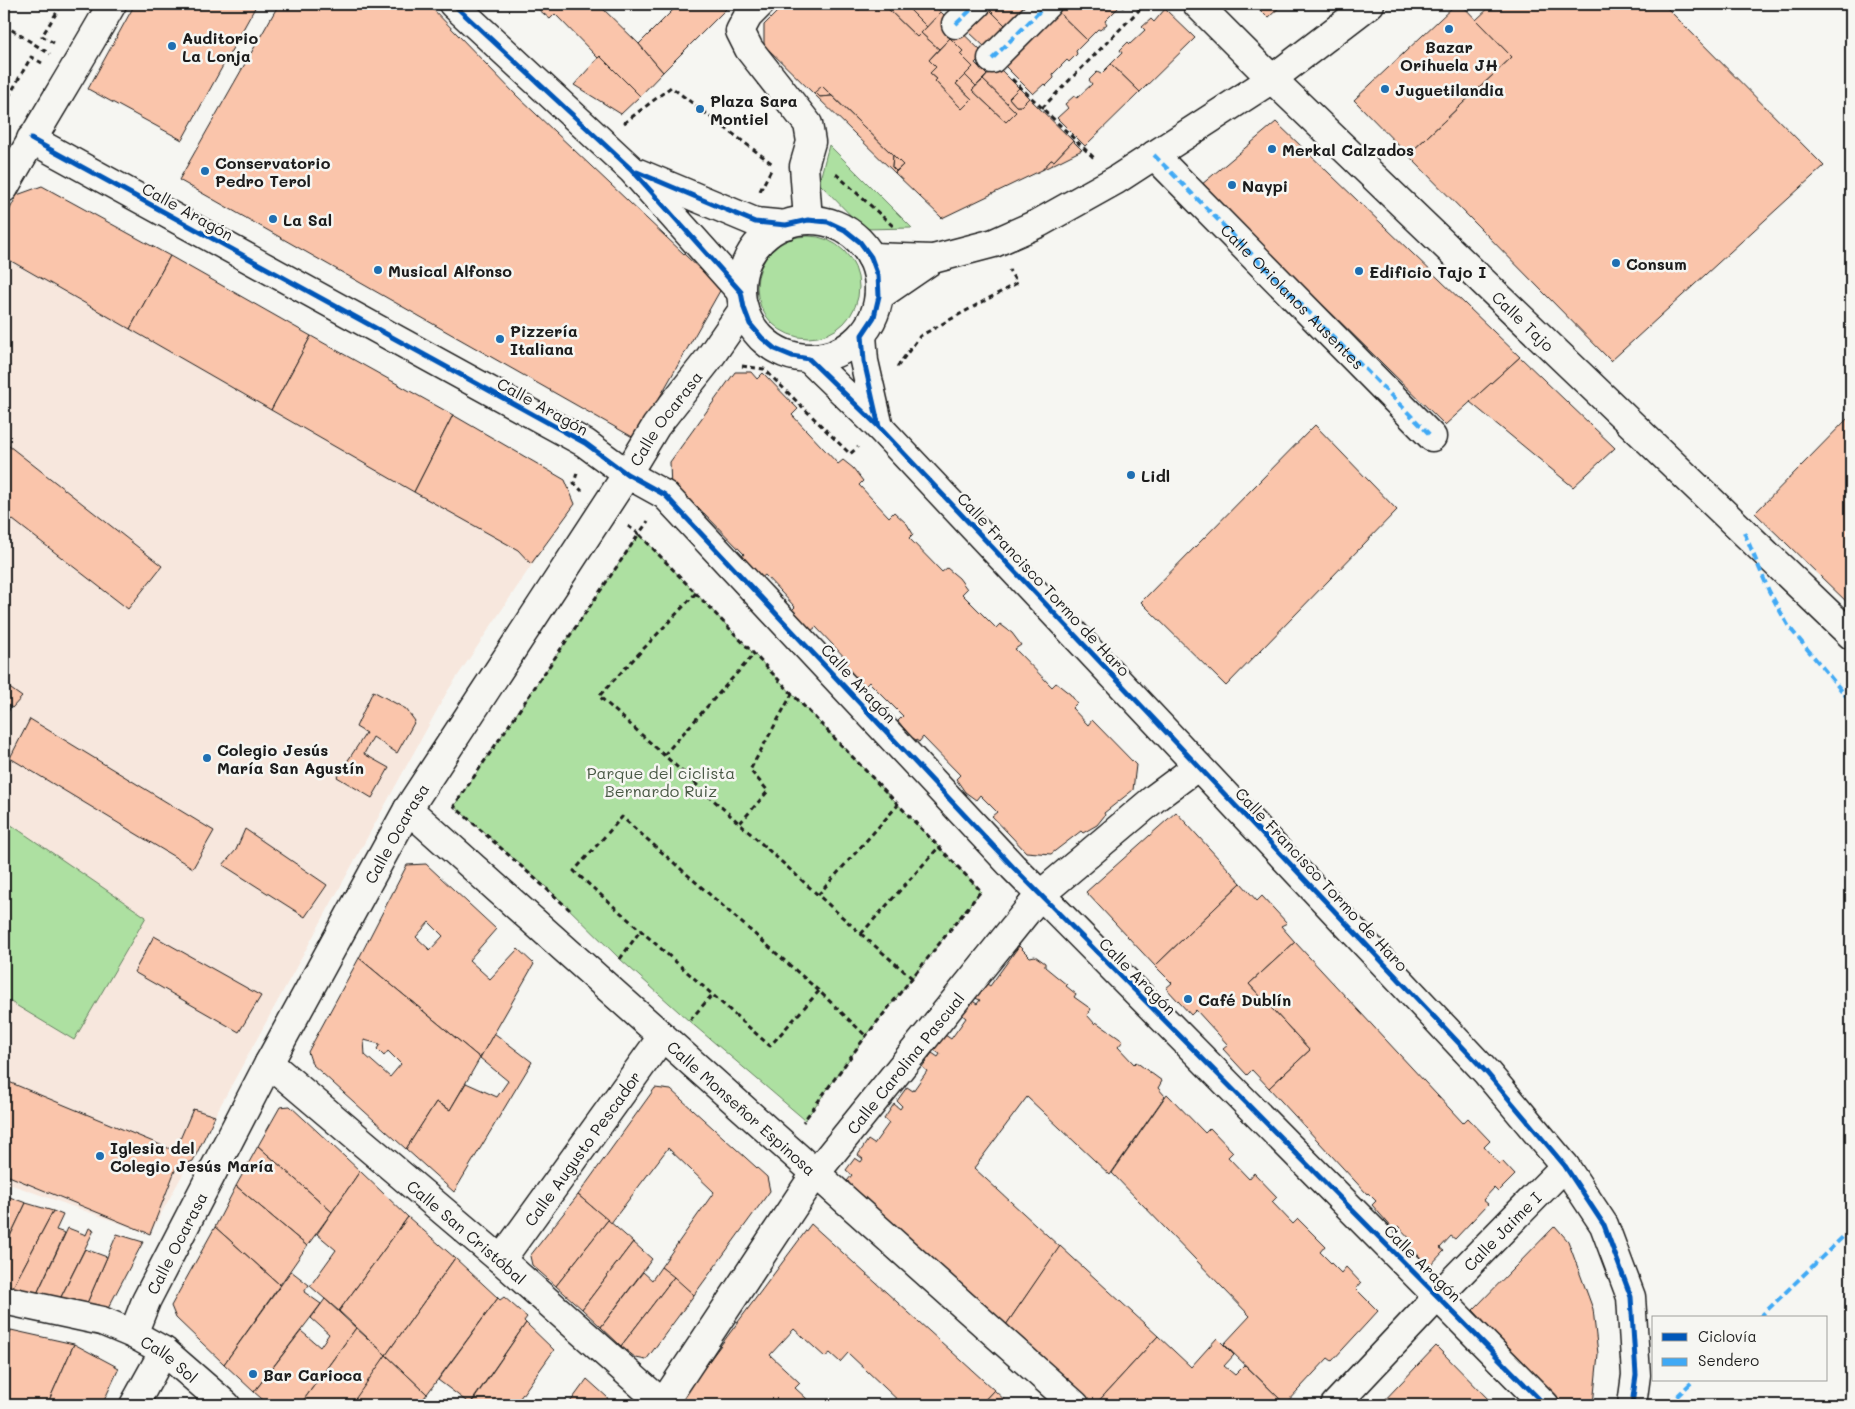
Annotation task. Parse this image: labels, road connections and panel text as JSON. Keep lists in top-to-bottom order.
{
  "streets": {
    "street": [
      "Calle Aragón",
      "Calle Oriolanos Ausentes",
      "Calle Tajo",
      "Calle Ocarasa",
      "Calle Francisco Tormo de Haro",
      "Calle Carolina Pascual",
      "Calle Monseñor Espinosa",
      "Calle Augusto Pescador",
      "Calle Jaime I",
      "Calle San Cristóbal",
      "Calle Sol"
    ]
  },
  "crossings": [
    ["Calle Aragón", "Calle Ocarasa"],
    ["Calle Aragón", "Calle Carolina Pascual"],
    ["Calle Aragón", "Calle Jaime I"],
    ["Calle Ocarasa", "Calle Francisco Tormo de Haro"],
    ["Calle Ocarasa", "Calle Monseñor Espinosa"],
    ["Calle Ocarasa", "Calle San Cristóbal"],
    ["Calle Ocarasa", "Calle Sol"],
    ["Calle Francisco Tormo de Haro", "Calle Carolina Pascual"],
    ["Calle Francisco Tormo de Haro", "Calle Jaime I"],
    ["Calle Carolina Pascual", "Calle Monseñor Espinosa"],
    ["Calle Carolina Pascual", "Calle San Cristóbal"],
    ["Calle Monseñor Espinosa", "Calle Augusto Pescador"],
    ["Calle Augusto Pescador", "Calle San Cristóbal"]
  ],
  "parks": ["Parque del ciclista Bernardo Ruiz"],
  "places": [
    "Bazar Orihuela JH",
    "Auditorio La Lonja",
    "Juguetilandia",
    "Plaza Sara Montiel",
    "Merkal Calzados",
    "Conservatorio Pedro Terol",
    "Naypi",
    "La Sal",
    "Consum",
    "Musical Alfonso",
    "Edificio Tajo I",
    "Pizzería Italiana",
    "Lidl",
    "Colegio Jesús María San Agustín",
    "Café Dublín",
    "Iglesia del Colegio Jesús María",
    "Bar Carioca"
  ],
  "legend": ["Ciclovía", "Sendero"]
}
